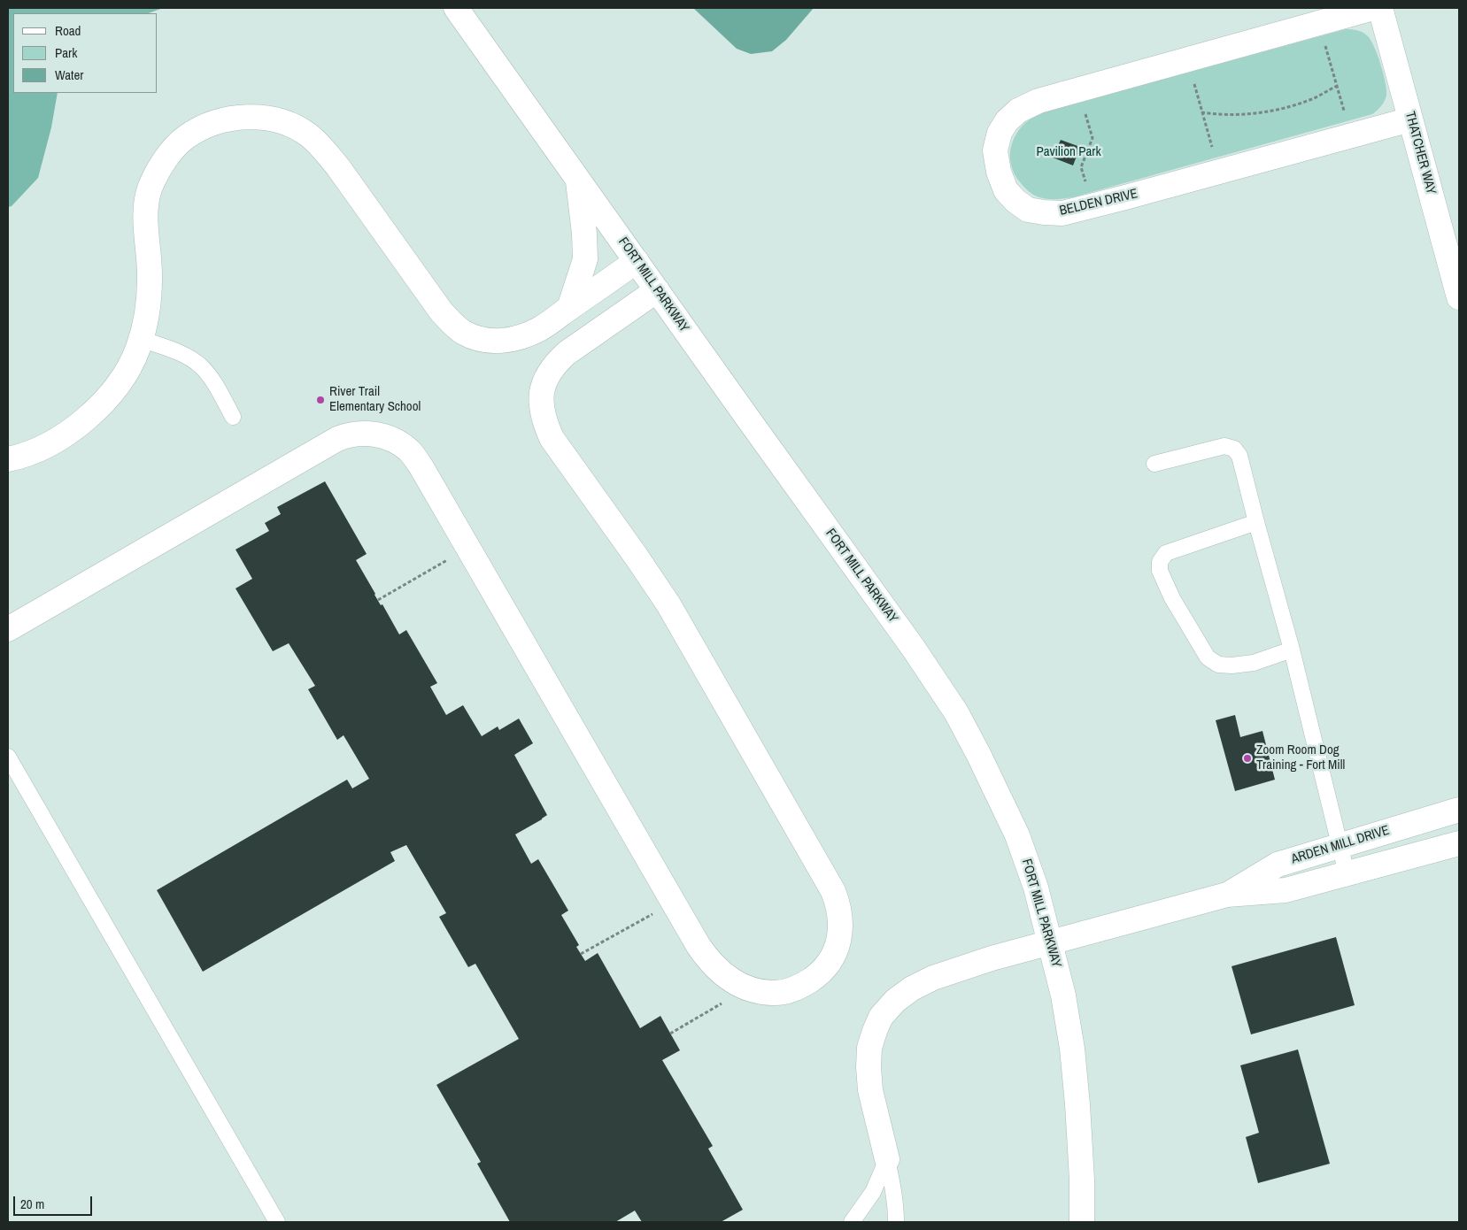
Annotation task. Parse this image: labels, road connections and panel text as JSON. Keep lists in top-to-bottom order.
{
  "streets": {
    "street": [
      "THATCHER WAY",
      "BELDEN DRIVE",
      "FORT MILL PARKWAY",
      "ARDEN MILL DRIVE"
    ]
  },
  "crossings": [
    ["THATCHER WAY", "BELDEN DRIVE"],
    ["FORT MILL PARKWAY", "ARDEN MILL DRIVE"]
  ],
  "parks": ["Pavilion Park"],
  "places": ["River Trail Elementary School", "Zoom Room Dog Training - Fort Mill"],
  "legend": ["Road", "Park", "Water"],
  "scale_bar": "20 m"
}
